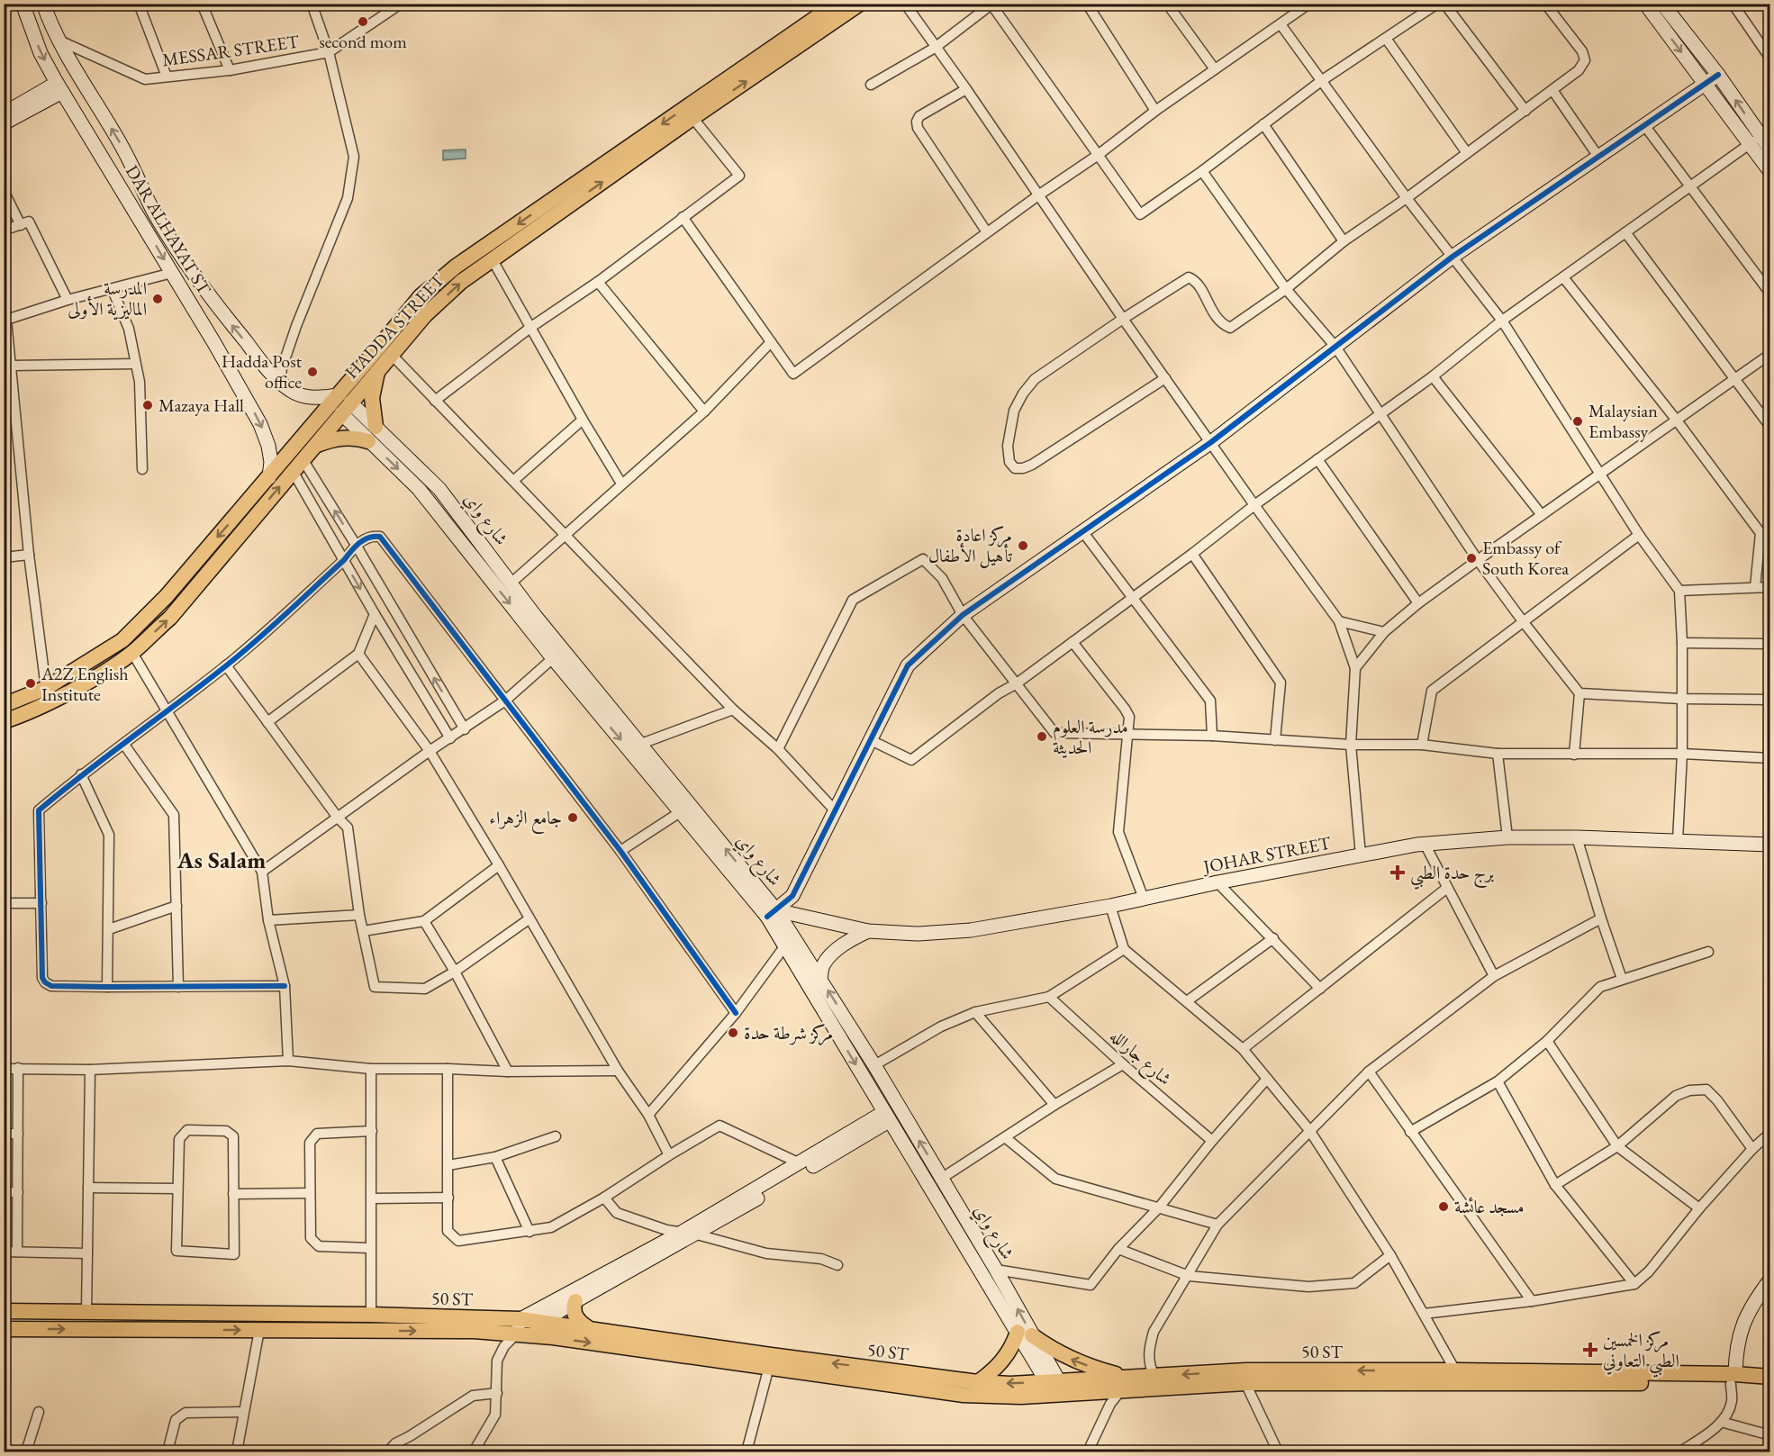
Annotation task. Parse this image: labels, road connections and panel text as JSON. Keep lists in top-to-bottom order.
{
  "streets": {
    "main road": ["HADDA STREET", "50 ST"],
    "street": [
      "MESSAR STREET",
      "DAR ALHAYAT ST",
      "شارع واي",
      "JOHAR STREET",
      "شارع جارالله"
    ]
  },
  "crossings": [
    ["MESSAR STREET", "DAR ALHAYAT ST"],
    ["DAR ALHAYAT ST", "HADDA STREET"],
    ["DAR ALHAYAT ST", "شارع واي"],
    ["HADDA STREET", "شارع واي"],
    ["شارع واي", "JOHAR STREET"],
    ["شارع واي", "50 ST"]
  ],
  "districts": ["As Salam"],
  "places": {
    "other": [
      "second mom",
      "المدرسة الماليزية الأولى",
      "Hadda Post office",
      "Mazaya Hall",
      "Malaysian Embassy",
      "مركز اعادة تأهيل الأطفال",
      "Embassy of South Korea",
      "A2Z English Institute",
      "مدرسة العلوم الحديثة",
      "جامع الزهراء",
      "مركز شرطة حدة",
      "مسجد عائشة"
    ],
    "health": ["برج حدة الطبي", "مركز الخمسين الطبي التعاوني"]
  }
}
